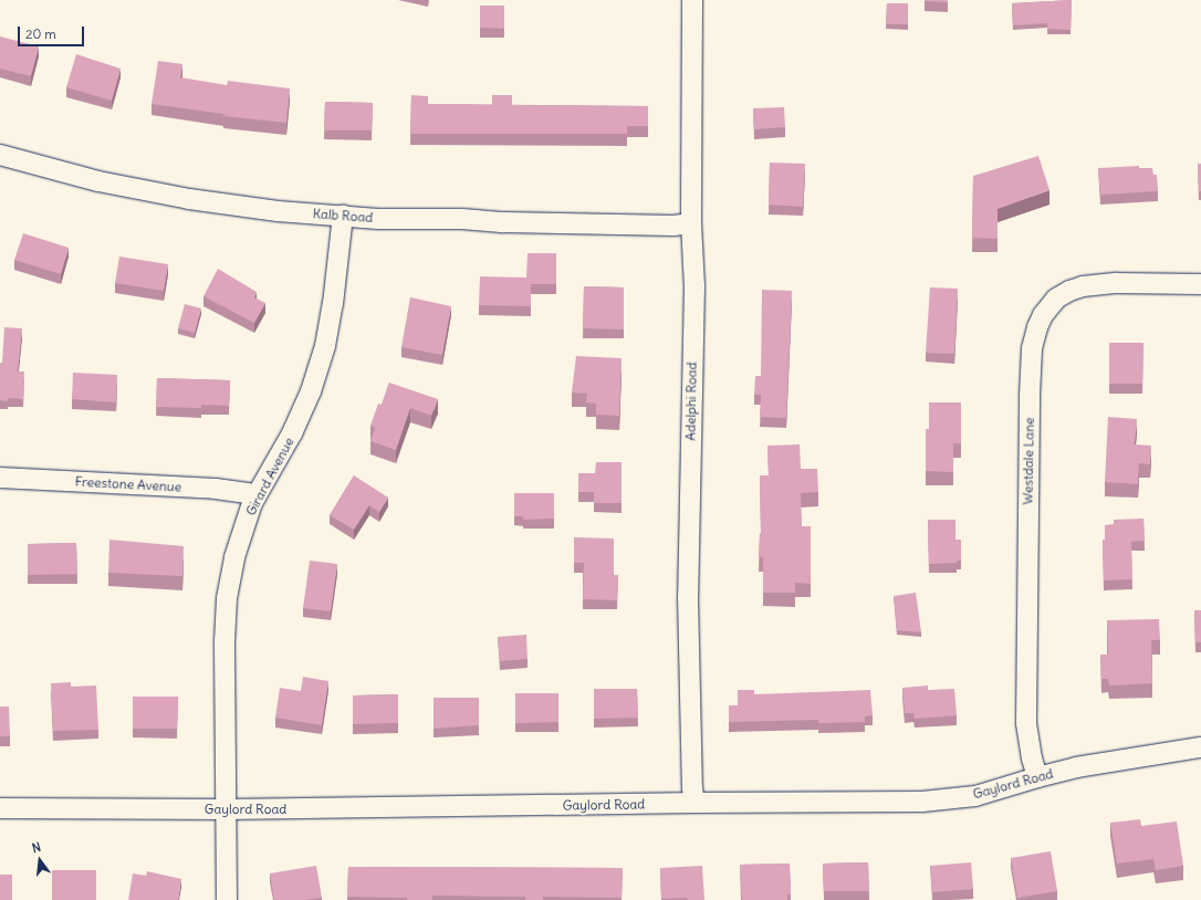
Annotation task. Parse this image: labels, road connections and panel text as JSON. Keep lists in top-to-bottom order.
{
  "streets": {
    "street": [
      "Kalb Road",
      "Adelphi Road",
      "Westdale Lane",
      "Girard Avenue",
      "Freestone Avenue",
      "Gaylord Road"
    ]
  },
  "crossings": [
    ["Kalb Road", "Adelphi Road"],
    ["Kalb Road", "Girard Avenue"],
    ["Adelphi Road", "Gaylord Road"],
    ["Westdale Lane", "Gaylord Road"],
    ["Girard Avenue", "Freestone Avenue"],
    ["Girard Avenue", "Gaylord Road"]
  ],
  "scale_bar": "20 m",
  "north": "top"
}
